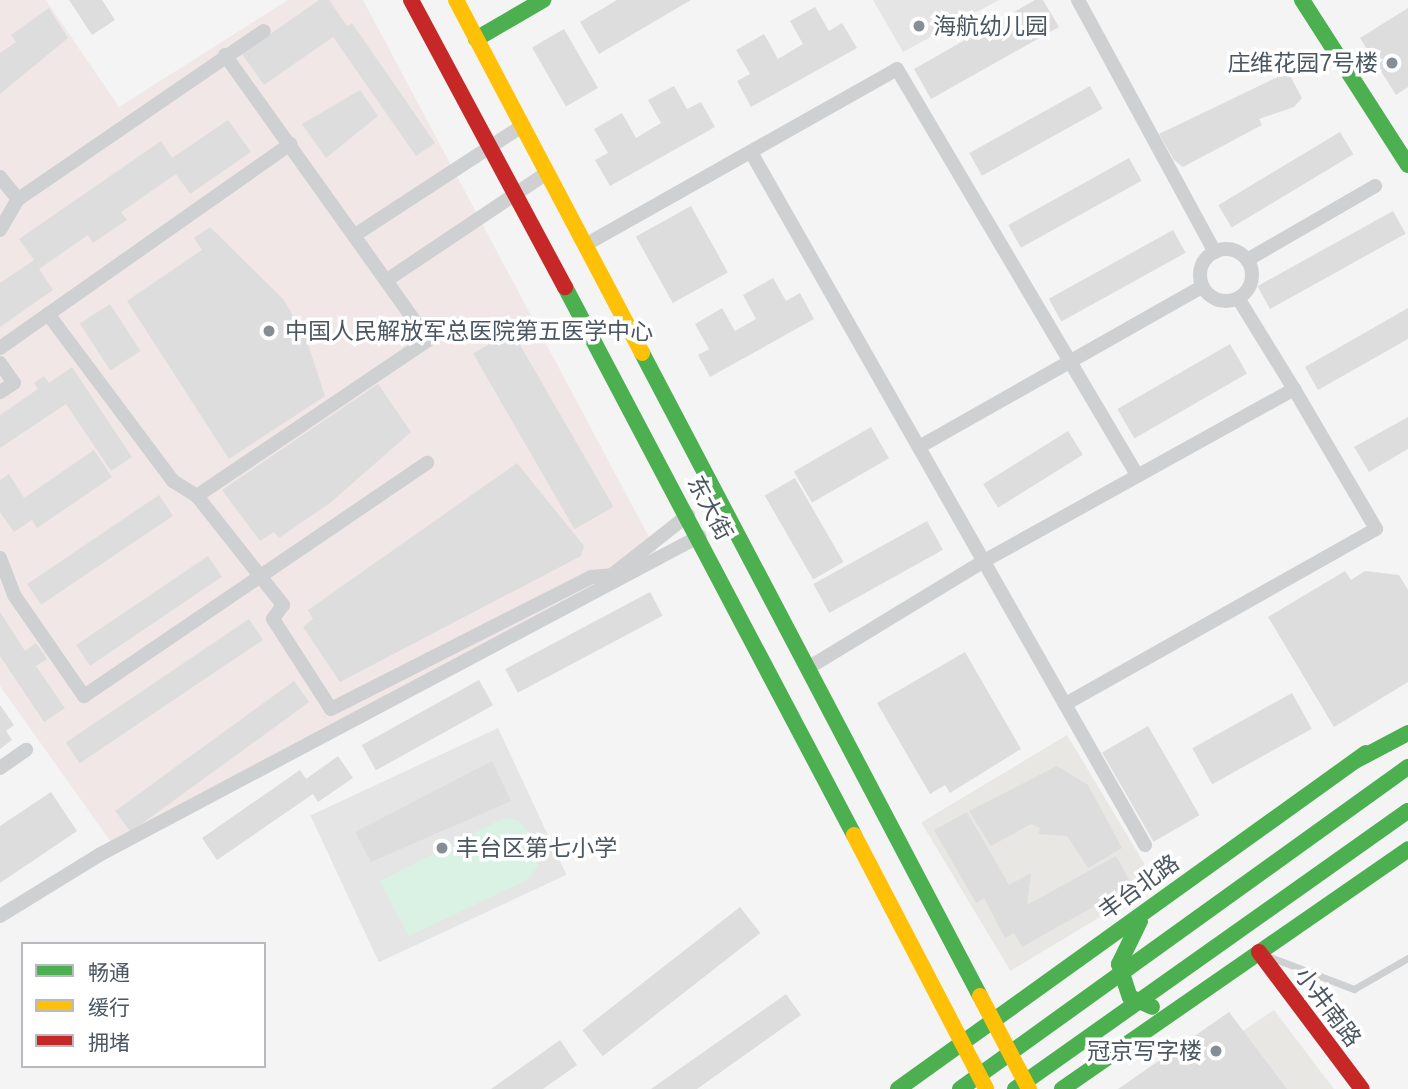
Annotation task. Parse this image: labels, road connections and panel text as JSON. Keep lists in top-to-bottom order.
{
  "streets": {
    "main road": ["东大街", "丰台北路", "小井南路"]
  },
  "crossings": [
    ["东大街", "丰台北路"]
  ],
  "places": [
    "海航幼儿园",
    "庄维花园7号楼",
    "中国人民解放军总医院第五医学中心",
    "丰台区第七小学",
    "冠京写字楼"
  ],
  "legend": ["畅通", "缓行", "拥堵"]
}
